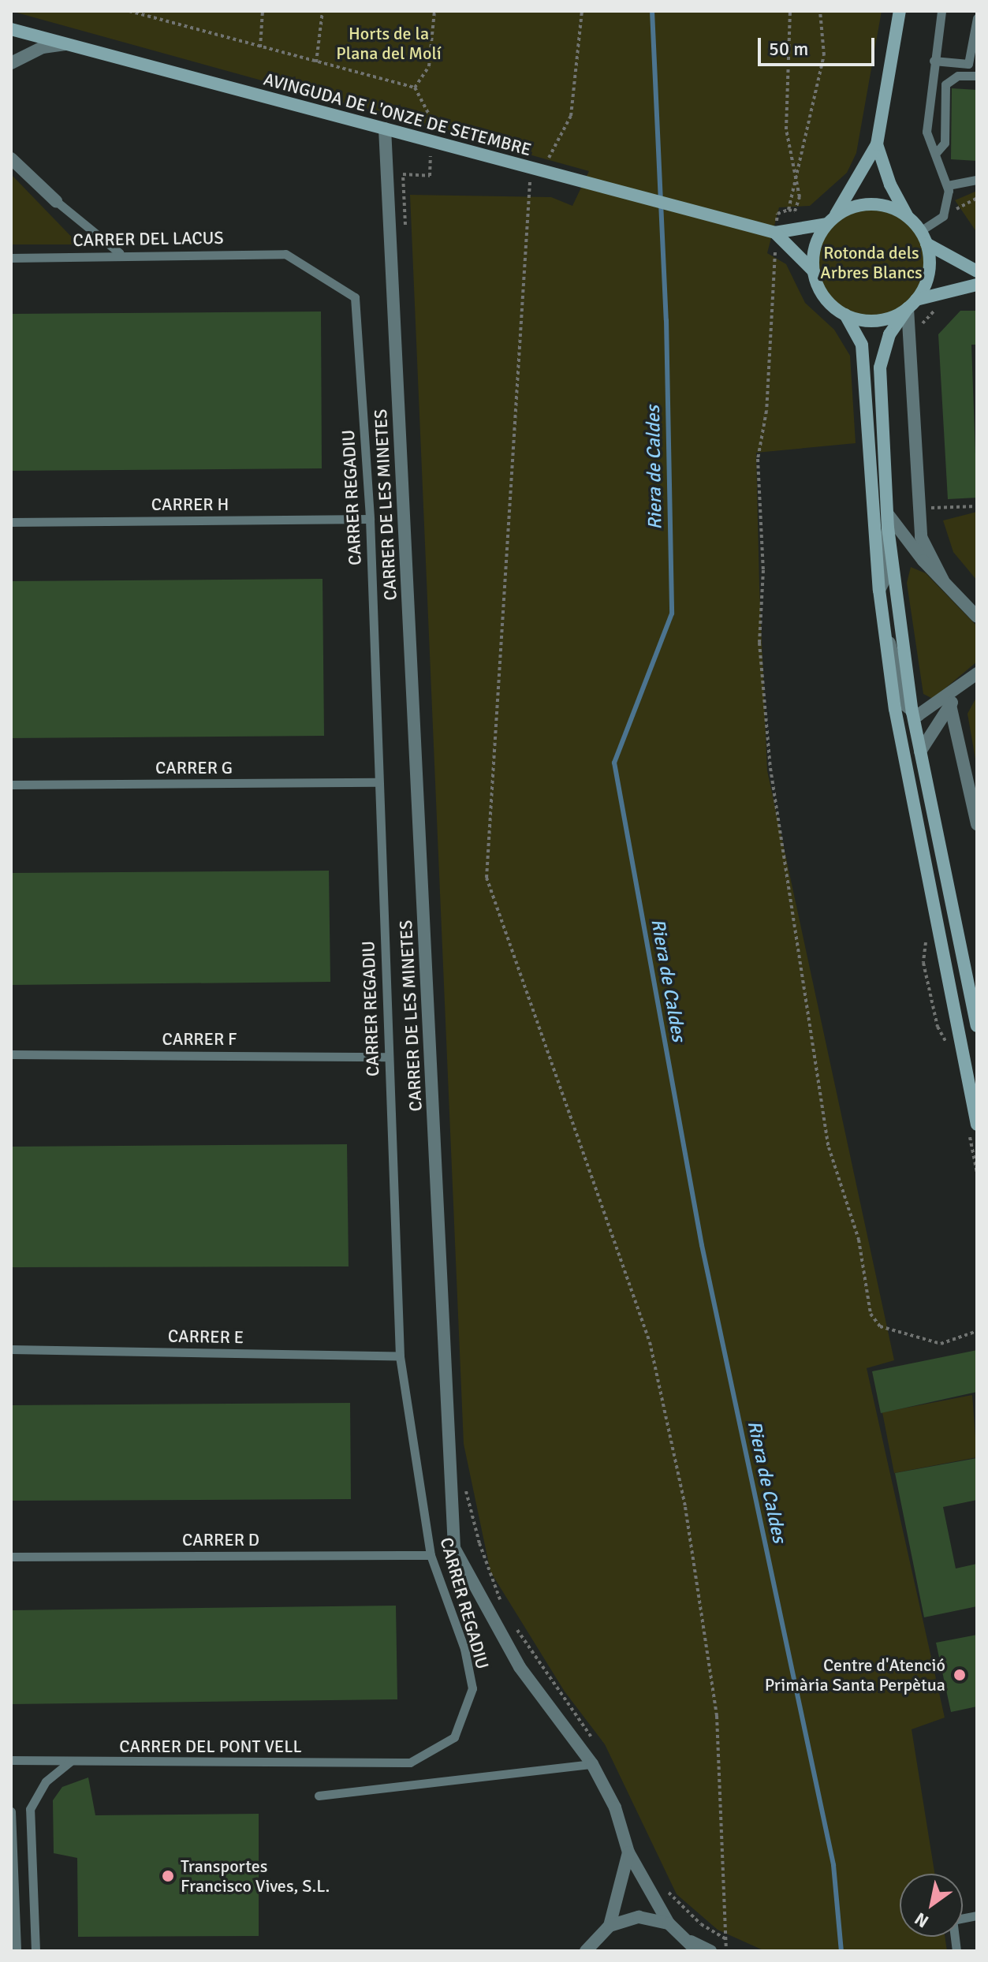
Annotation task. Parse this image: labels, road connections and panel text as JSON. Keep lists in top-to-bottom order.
{
  "streets": {
    "main road": ["AVINGUDA DE L'ONZE DE SETEMBRE"],
    "street": ["CARRER DE LES MINETES"],
    "lane": [
      "CARRER DEL LACUS",
      "CARRER REGADIU",
      "CARRER H",
      "CARRER G",
      "CARRER F",
      "CARRER E",
      "CARRER D",
      "CARRER DEL PONT VELL"
    ]
  },
  "crossings": [
    ["AVINGUDA DE L'ONZE DE SETEMBRE", "CARRER DE LES MINETES"],
    ["CARRER DEL LACUS", "CARRER REGADIU"],
    ["CARRER REGADIU", "CARRER H"],
    ["CARRER REGADIU", "CARRER G"],
    ["CARRER REGADIU", "CARRER F"],
    ["CARRER REGADIU", "CARRER E"],
    ["CARRER REGADIU", "CARRER D"],
    ["CARRER REGADIU", "CARRER DEL PONT VELL"]
  ],
  "water": ["Riera de Caldes"],
  "parks": ["Horts de la Plana del Molí", "Rotonda dels Arbres Blancs"],
  "places": ["Centre d'Atenció Primària Santa Perpètua", "Transportes Francisco Vives, S.L."],
  "scale_bar": "50 m",
  "north": "bottom left"
}
